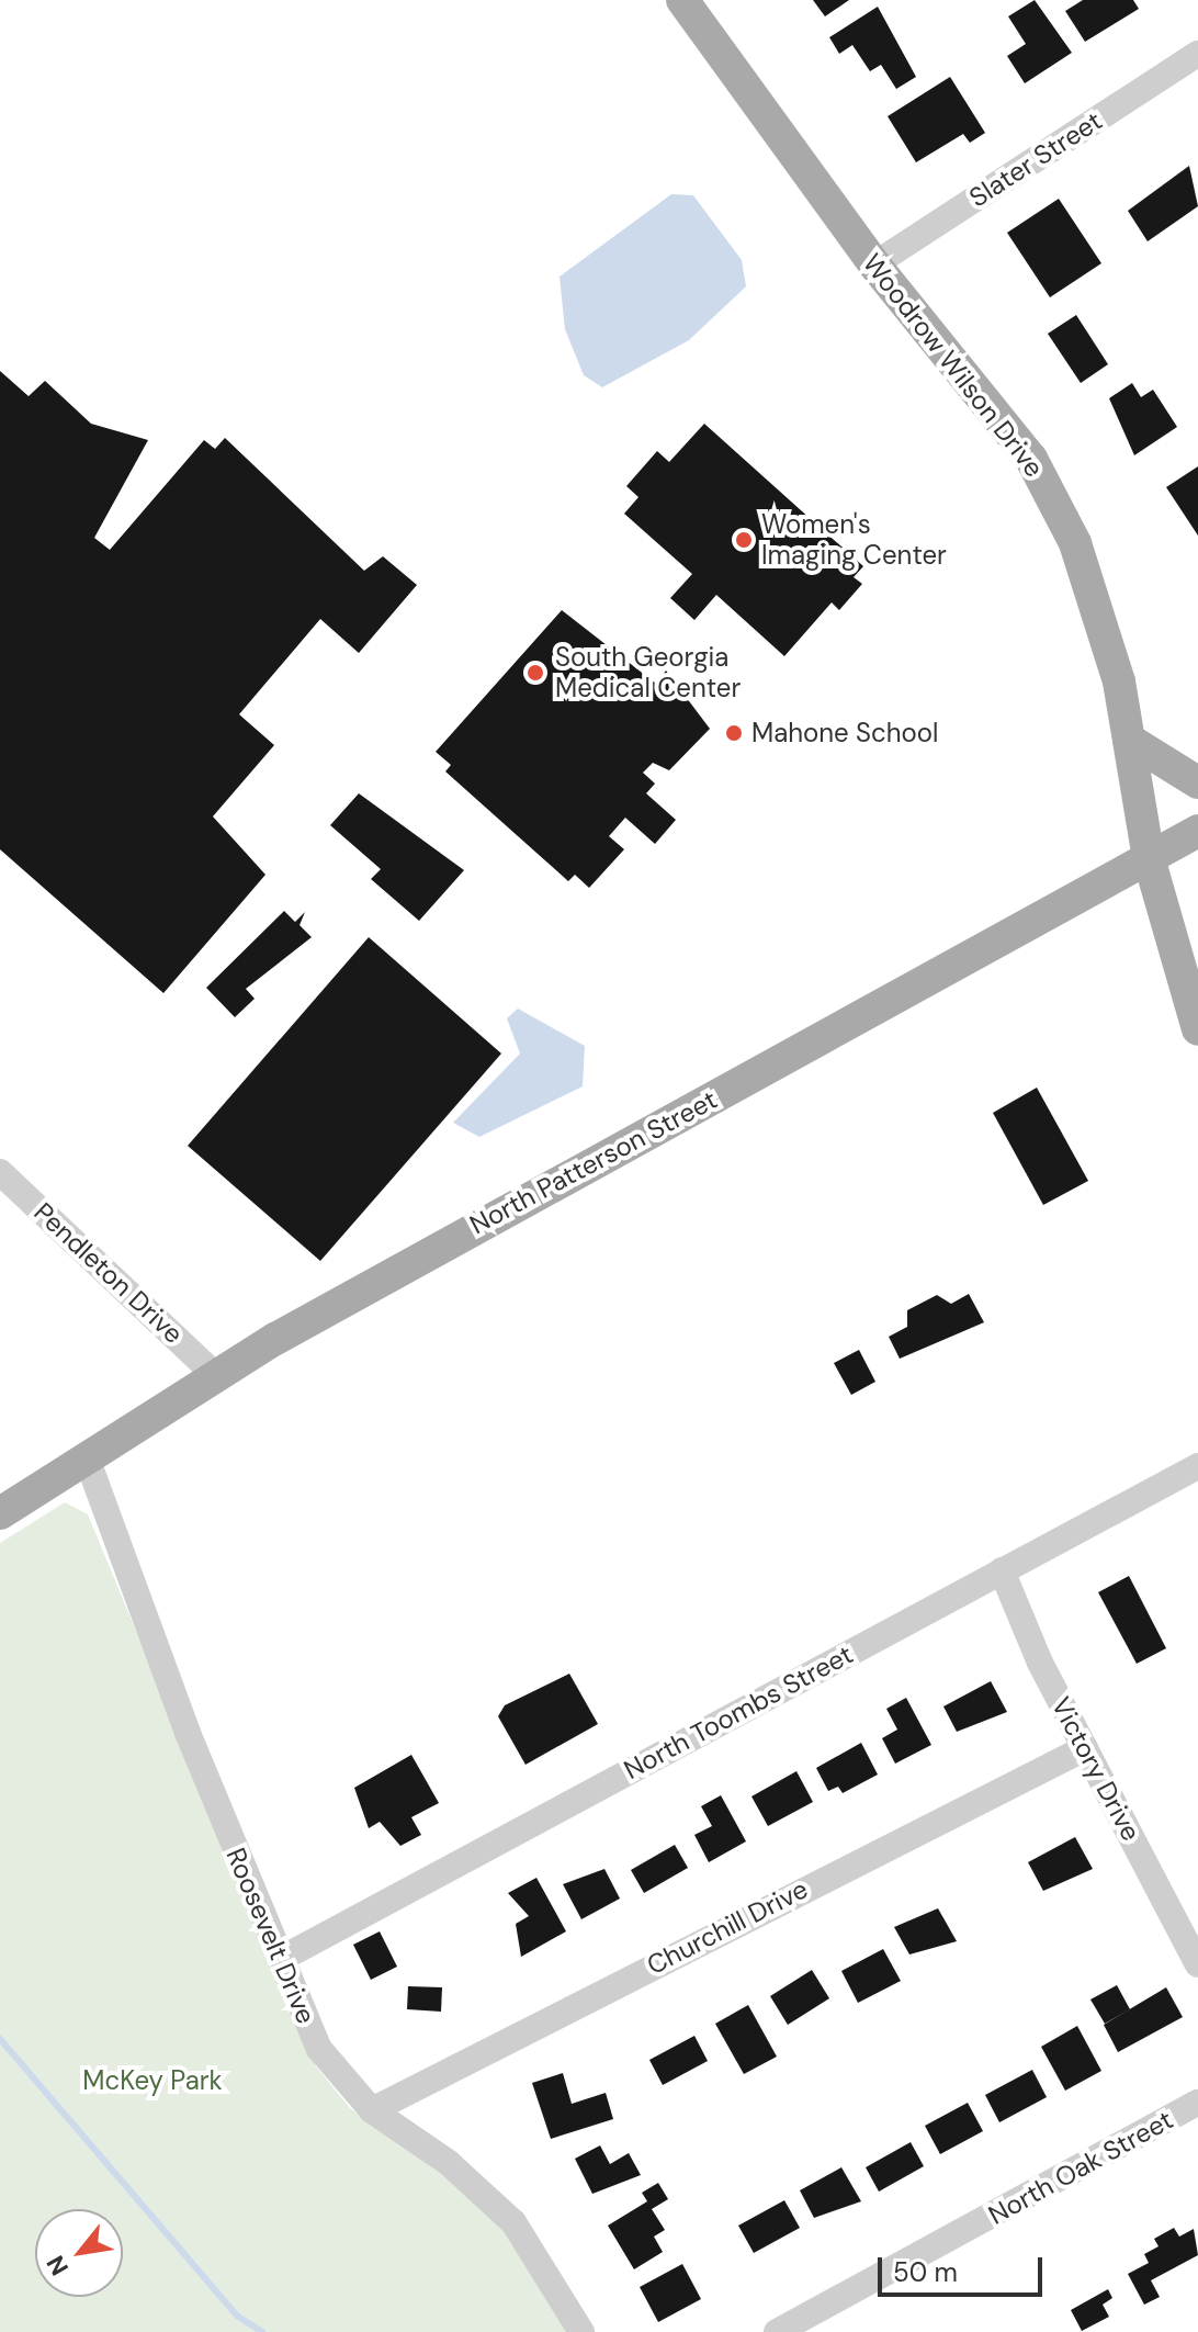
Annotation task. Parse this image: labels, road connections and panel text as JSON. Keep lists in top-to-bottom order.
{
  "streets": {
    "main road": ["Woodrow Wilson Drive", "North Patterson Street"],
    "street": [
      "Slater Street",
      "Pendleton Drive",
      "North Toombs Street",
      "Victory Drive",
      "Churchill Drive",
      "Roosevelt Drive",
      "North Oak Street"
    ]
  },
  "crossings": [
    ["Slater Street", "Woodrow Wilson Drive"],
    ["Woodrow Wilson Drive", "North Patterson Street"],
    ["North Patterson Street", "Pendleton Drive"],
    ["North Patterson Street", "Roosevelt Drive"],
    ["North Toombs Street", "Victory Drive"],
    ["North Toombs Street", "Roosevelt Drive"],
    ["Victory Drive", "Churchill Drive"],
    ["Churchill Drive", "Roosevelt Drive"]
  ],
  "parks": ["McKey Park"],
  "places": ["Women's Imaging Center", "South Georgia Medical Center", "Mahone School"],
  "scale_bar": "50 m",
  "north": "bottom left"
}
